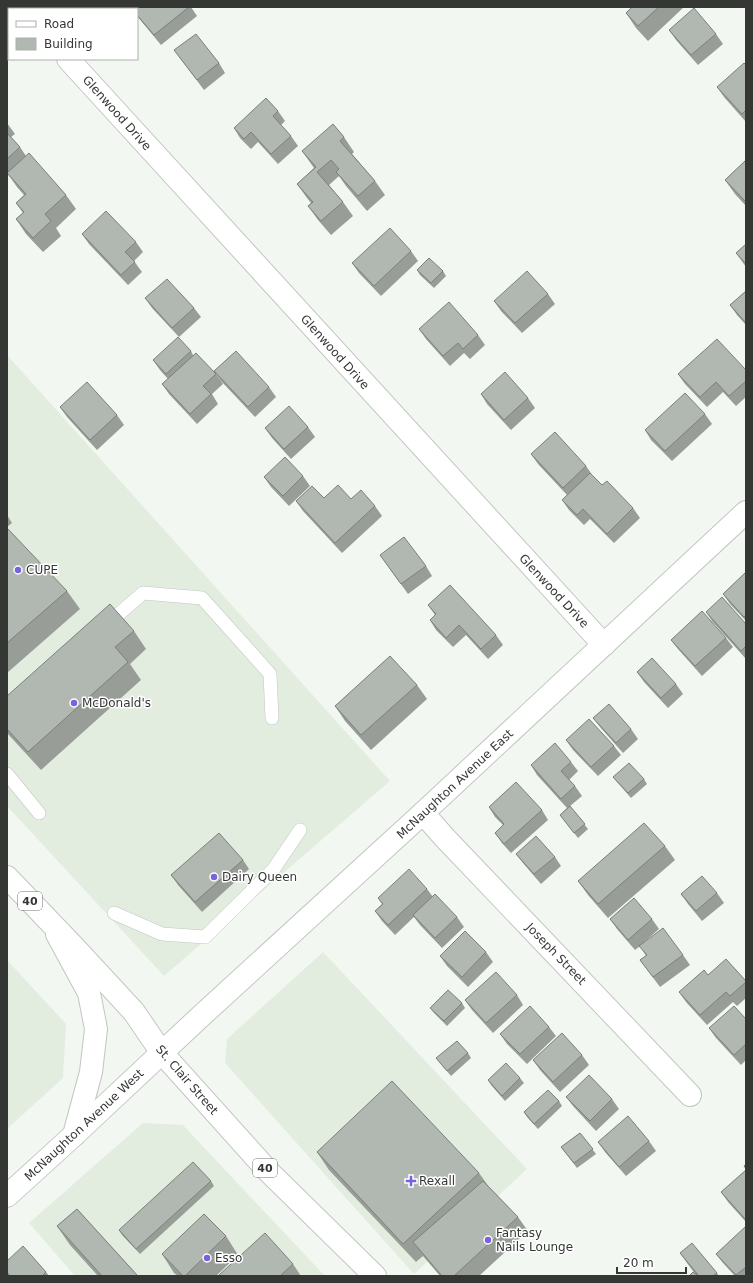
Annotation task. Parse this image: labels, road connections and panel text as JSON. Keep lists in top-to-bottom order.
{
  "streets": {
    "main road": [
      "Glenwood Drive",
      "McNaughton Avenue East",
      "40",
      "Joseph Street",
      "St. Clair Street",
      "McNaughton Avenue West"
    ]
  },
  "crossings": [
    ["Glenwood Drive", "McNaughton Avenue East"],
    ["McNaughton Avenue East", "Joseph Street"],
    ["McNaughton Avenue East", "St. Clair Street"],
    ["McNaughton Avenue East", "McNaughton Avenue West"],
    ["St. Clair Street", "McNaughton Avenue West"]
  ],
  "places": {
    "other": [
      "CUPE",
      "McDonald's",
      "Dairy Queen",
      "Fantasy Nails Lounge",
      "Esso"
    ],
    "health": ["Rexall"]
  },
  "legend": ["Road", "Building"],
  "scale_bar": "20 m"
}
